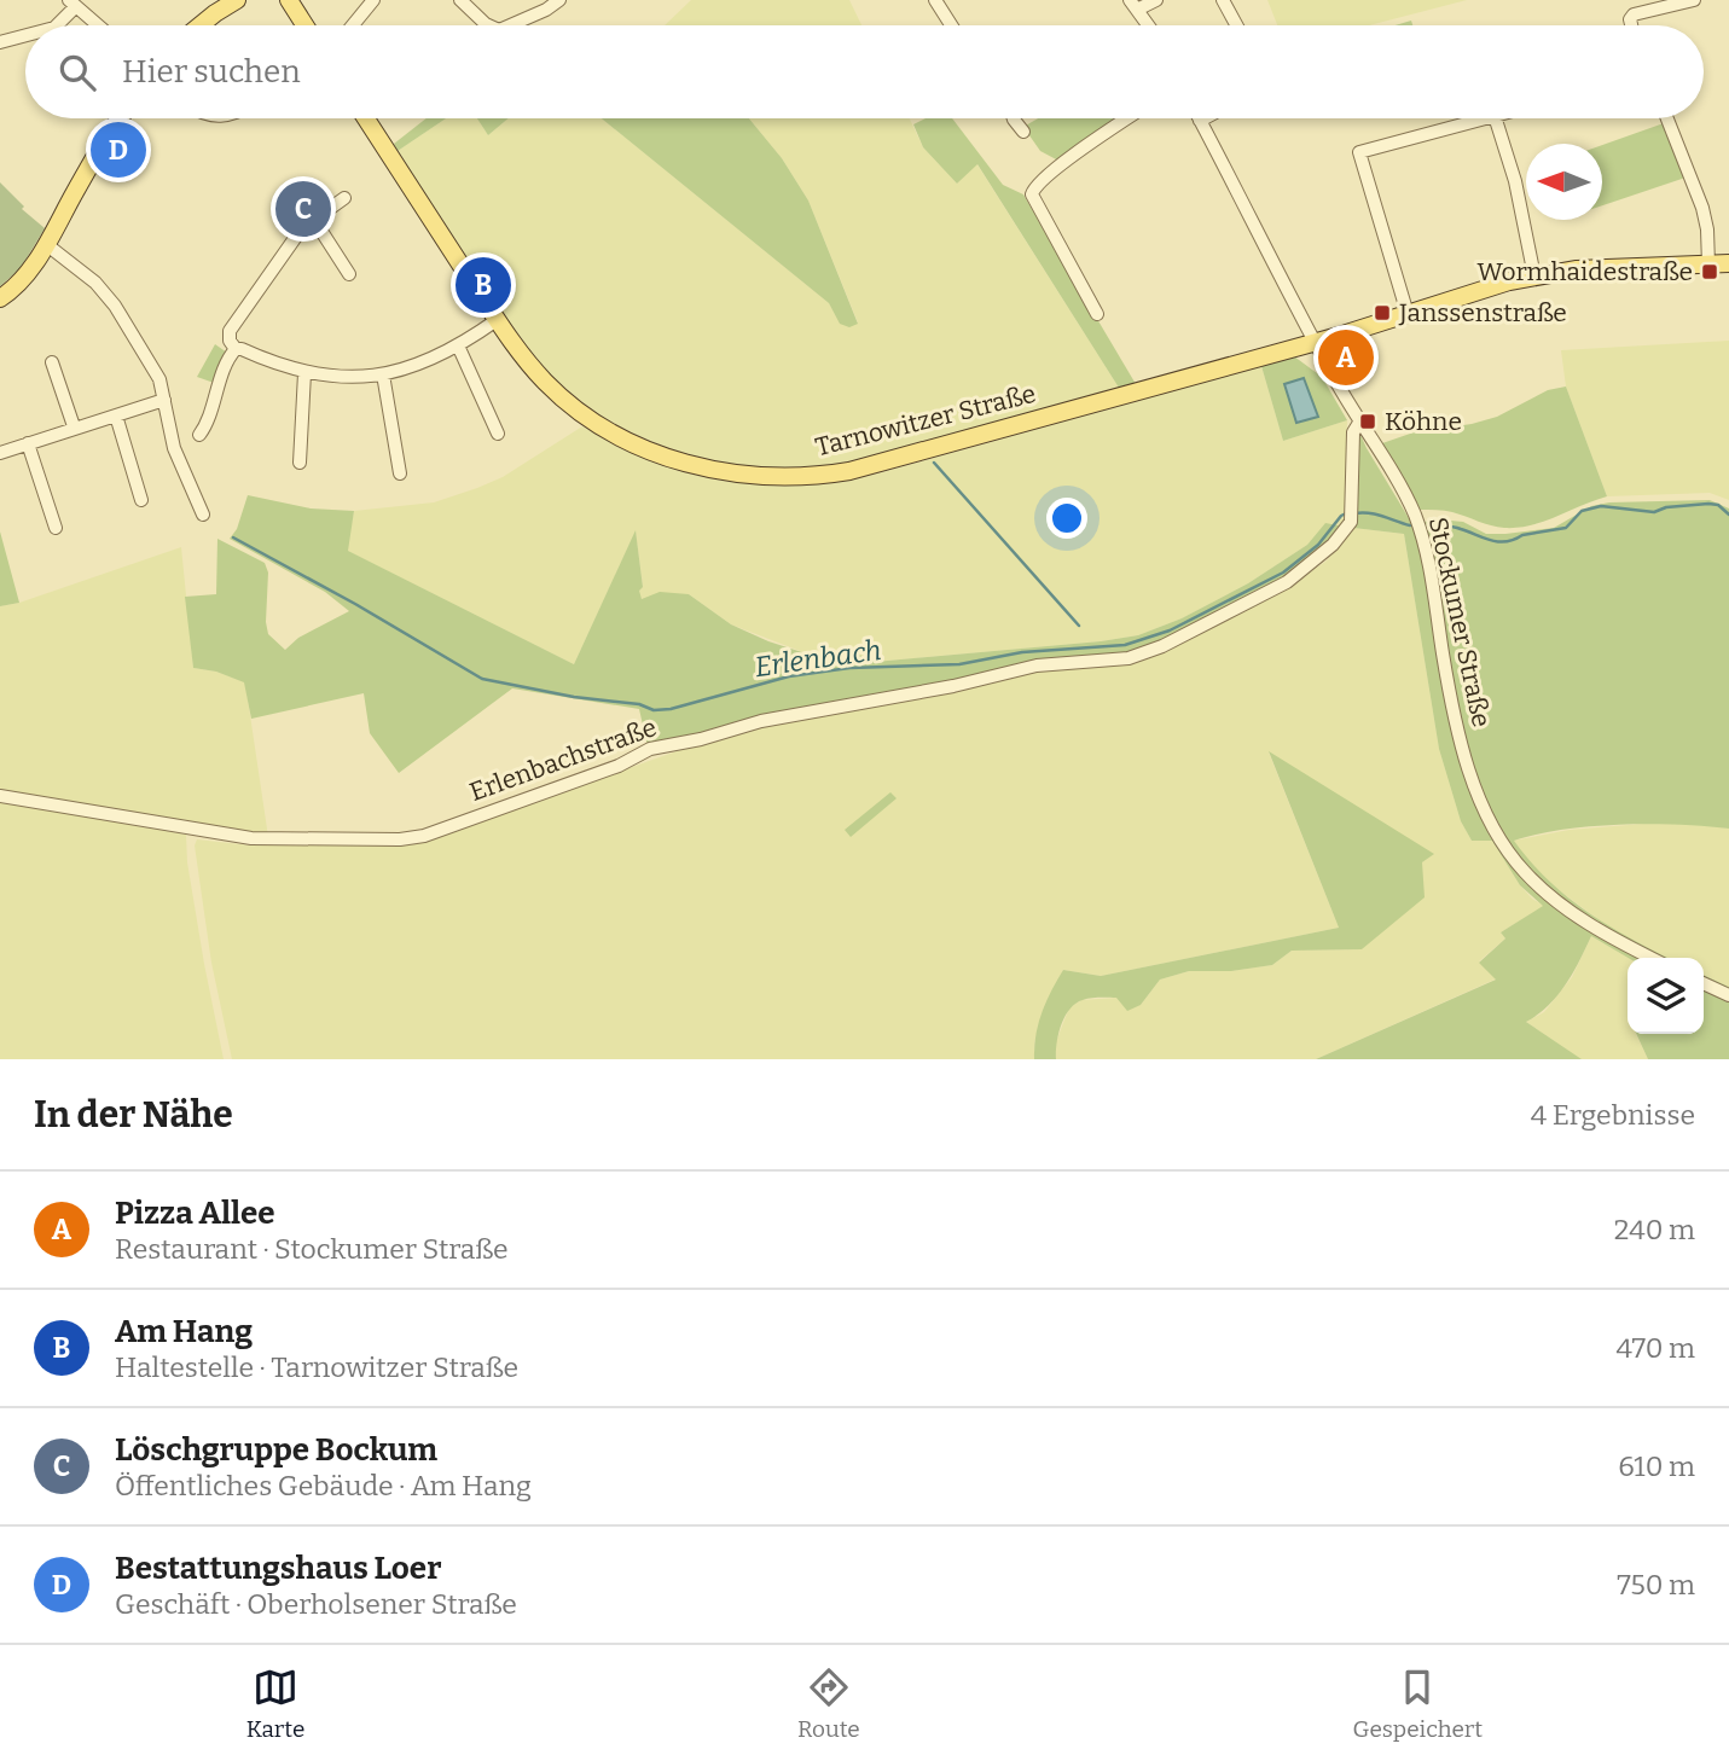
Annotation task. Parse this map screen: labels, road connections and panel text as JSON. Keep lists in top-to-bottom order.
{
  "streets": {
    "main road": ["Tarnowitzer Straße"],
    "street": ["Stockumer Straße", "Erlenbachstraße"]
  },
  "crossings": [
    ["Tarnowitzer Straße", "Stockumer Straße"],
    ["Stockumer Straße", "Erlenbachstraße"]
  ],
  "water": ["Erlenbach"],
  "places": {
    "transit": ["Wormhaidestraße", "Janssenstraße", "Köhne"]
  },
  "north": "left",
  "page": {
    "search": "Hier suchen",
    "pins": [
      "D",
      "C",
      "B",
      "A"
    ],
    "heading": ["In der Nähe", "4 Ergebnisse"],
    "list": [
      {
        "mark": "A",
        "name": "Pizza Allee",
        "note": "Restaurant · Stockumer Straße",
        "value": "240 m"
      },
      {
        "mark": "B",
        "name": "Am Hang",
        "note": "Haltestelle · Tarnowitzer Straße",
        "value": "470 m"
      },
      {
        "mark": "C",
        "name": "Löschgruppe Bockum",
        "note": "Öffentliches Gebäude · Am Hang",
        "value": "610 m"
      },
      {
        "mark": "D",
        "name": "Bestattungshaus Loer",
        "note": "Geschäft · Oberholsener Straße",
        "value": "750 m"
      }
    ],
    "nav": ["Karte", "Route", "Gespeichert"]
  }
}
